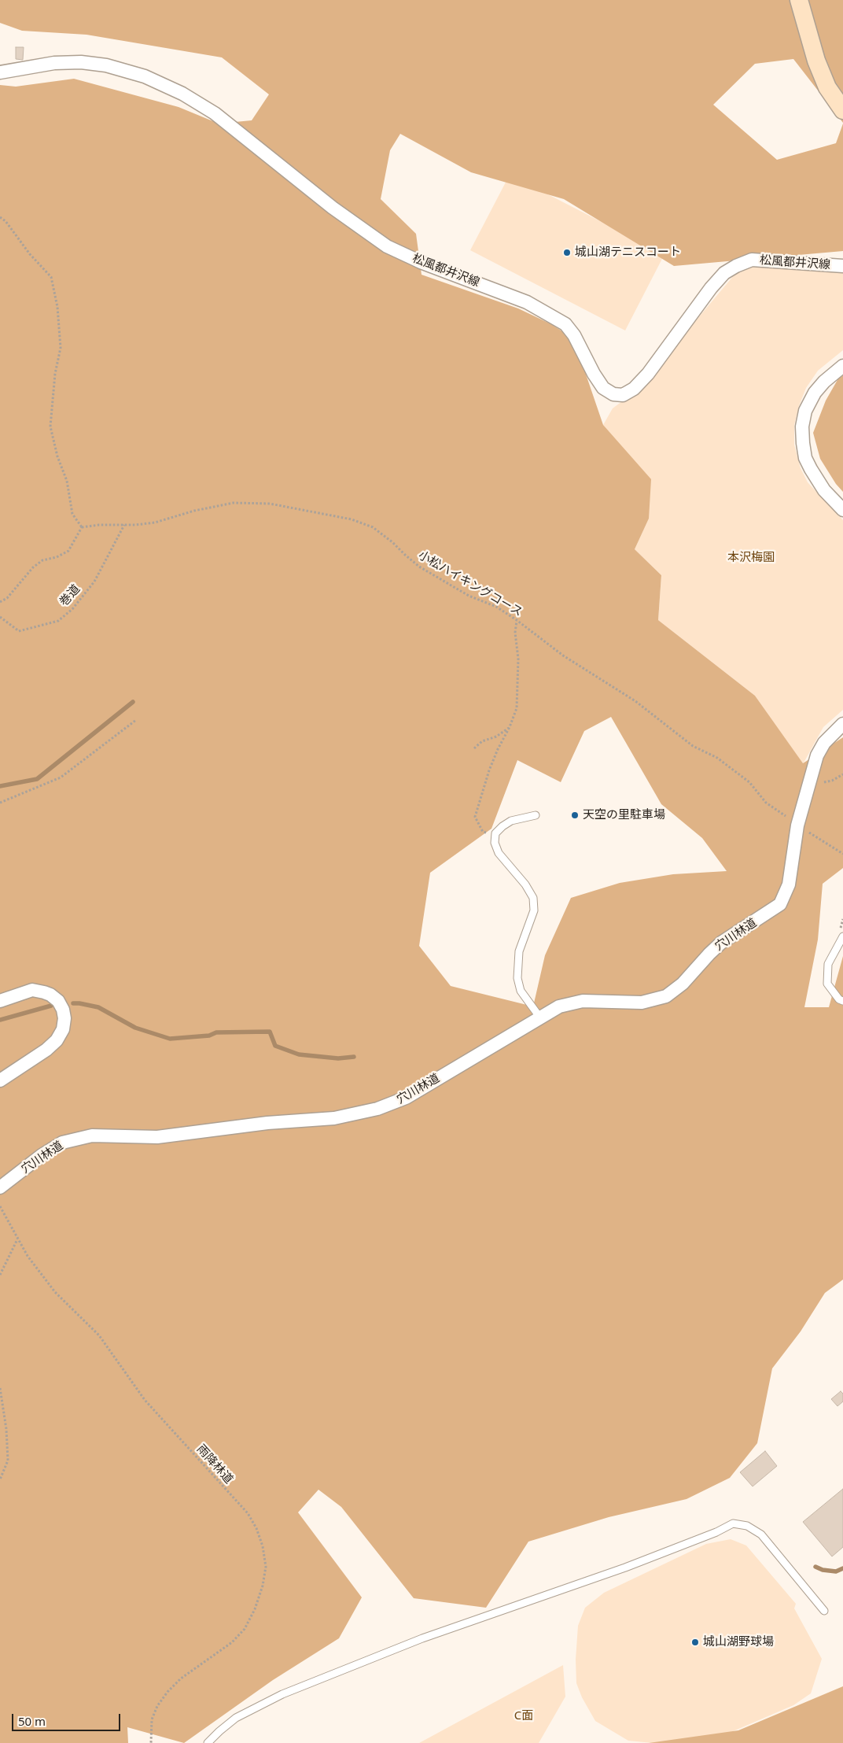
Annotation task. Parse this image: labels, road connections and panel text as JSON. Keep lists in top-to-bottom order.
{
  "streets": {
    "street": ["松風都井沢線", "穴川林道"],
    "path": ["小松ハイキングコース", "巻道", "雨降林道"]
  },
  "crossings": [
    ["小松ハイキングコース", "巻道"],
    ["小松ハイキングコース", "穴川林道"]
  ],
  "parks": ["本沢梅園", "C面"],
  "places": ["城山湖テニスコート", "天空の里駐車場", "城山湖野球場"],
  "scale_bar": "50 m"
}
